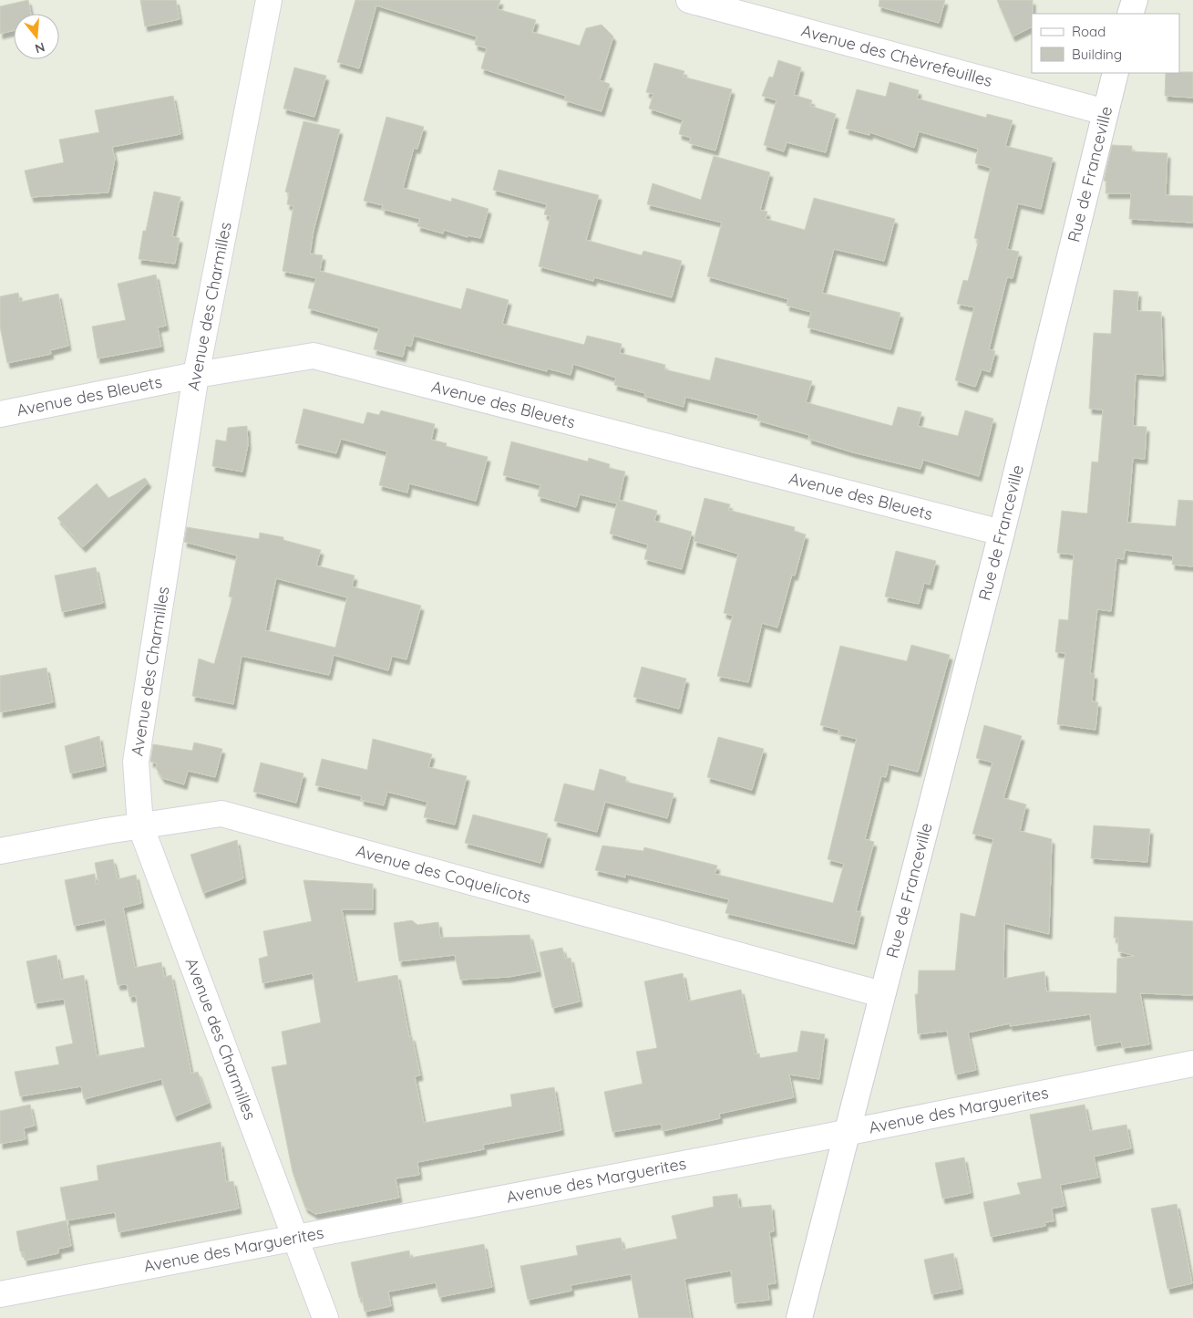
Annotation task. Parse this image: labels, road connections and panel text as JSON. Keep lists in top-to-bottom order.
{
  "streets": {
    "street": [
      "Avenue des Chèvrefeuilles",
      "Rue de Franceville",
      "Avenue des Charmilles",
      "Avenue des Bleuets",
      "Avenue des Coquelicots",
      "Avenue des Marguerites"
    ]
  },
  "crossings": [
    ["Avenue des Chèvrefeuilles", "Rue de Franceville"],
    ["Rue de Franceville", "Avenue des Bleuets"],
    ["Rue de Franceville", "Avenue des Coquelicots"],
    ["Rue de Franceville", "Avenue des Marguerites"],
    ["Avenue des Charmilles", "Avenue des Bleuets"],
    ["Avenue des Charmilles", "Avenue des Coquelicots"],
    ["Avenue des Charmilles", "Avenue des Marguerites"]
  ],
  "legend": ["Road", "Building"],
  "north": "bottom"
}
